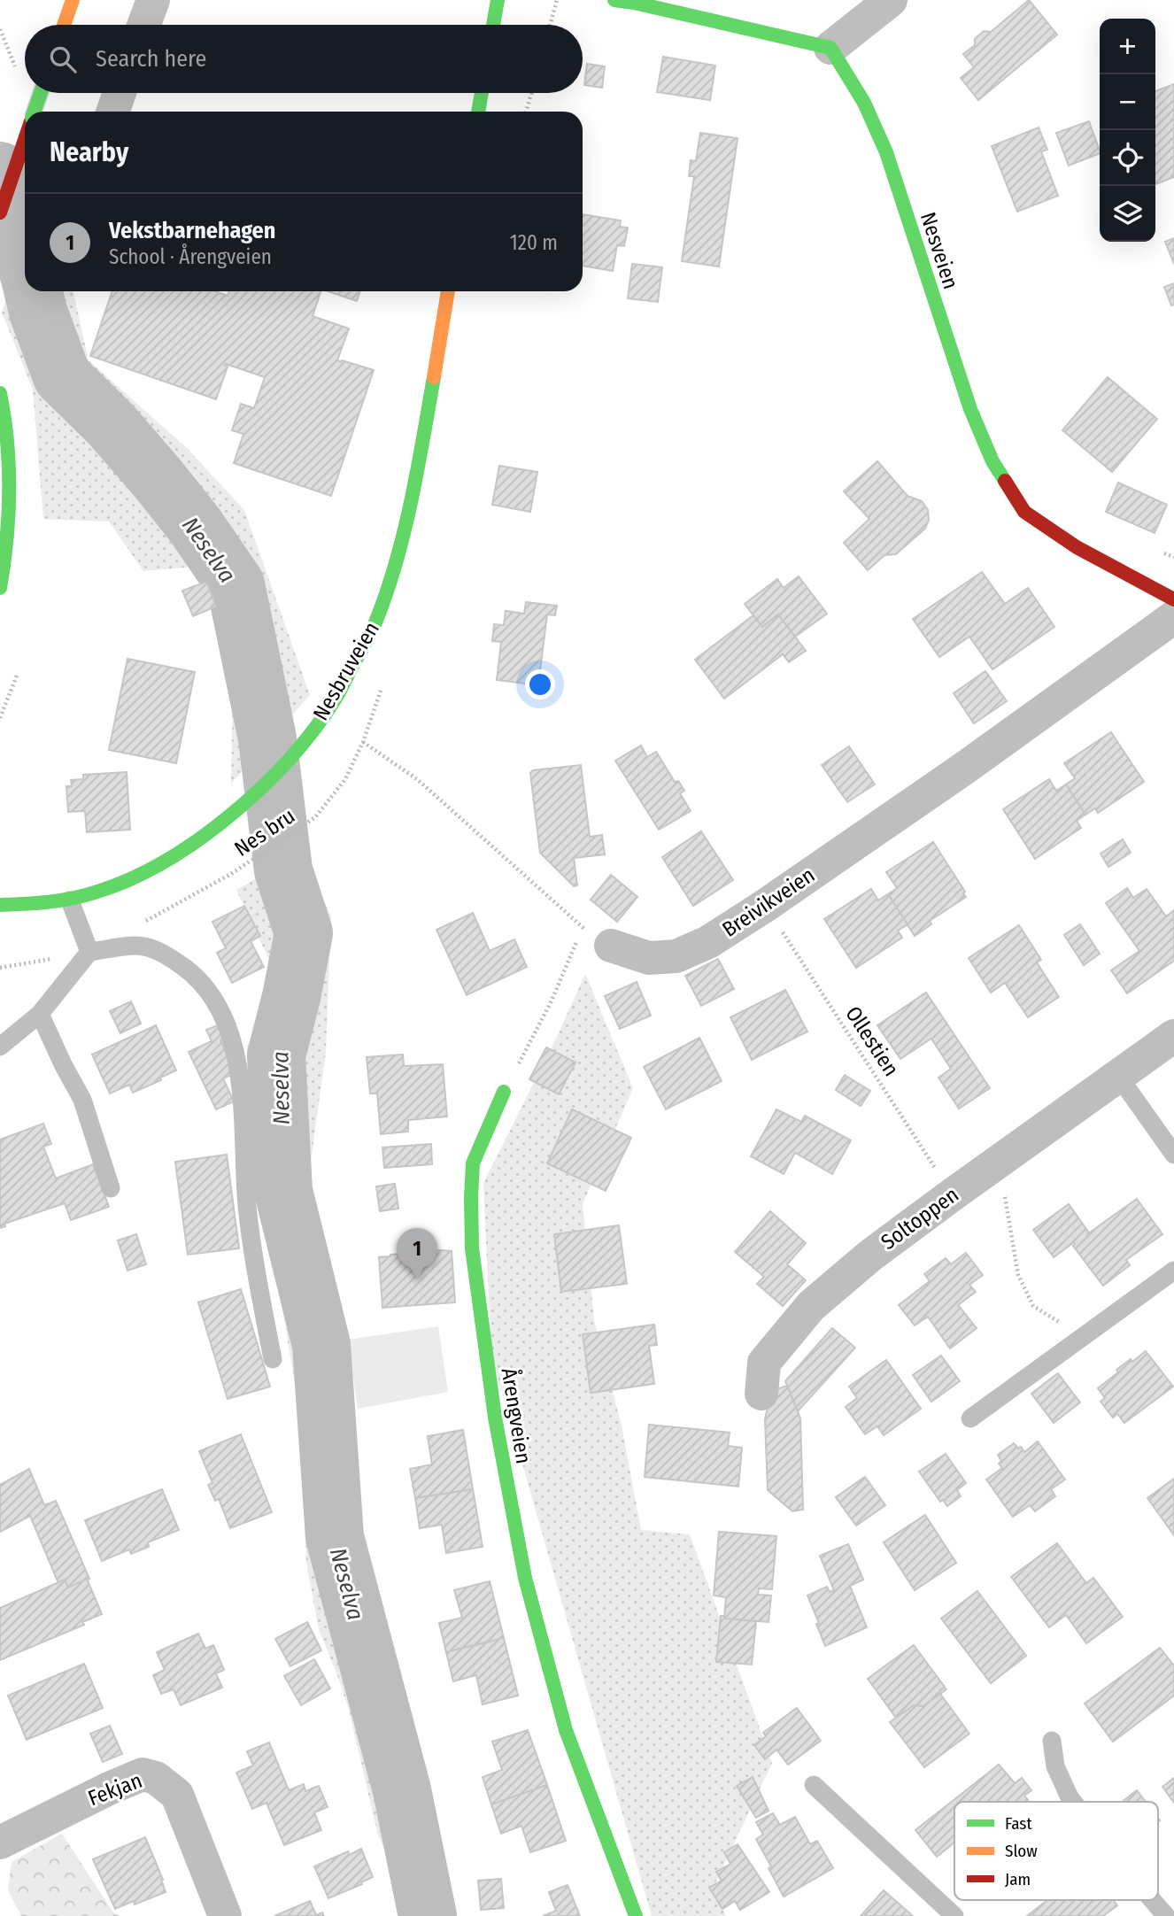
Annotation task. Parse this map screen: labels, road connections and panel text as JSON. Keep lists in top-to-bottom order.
{
  "streets": {
    "main road": ["Nesveien", "Nesbruveien", "Årengveien"],
    "street": ["Breivikveien", "Soltoppen", "Fekjan"],
    "path": ["Nes bru", "Ollestien"]
  },
  "crossings": [
    ["Breivikveien", "Ollestien"],
    ["Ollestien", "Soltoppen"]
  ],
  "water": ["Neselva"],
  "legend": ["Fast", "Slow", "Jam"],
  "page": {
    "map_buttons": ["+", "−"],
    "search": "Search here",
    "heading": "Nearby",
    "list": [
      {
        "mark": "1",
        "name": "Vekstbarnehagen",
        "note": "School · Årengveien",
        "value": "120 m"
      }
    ],
    "pins": "1"
  }
}
